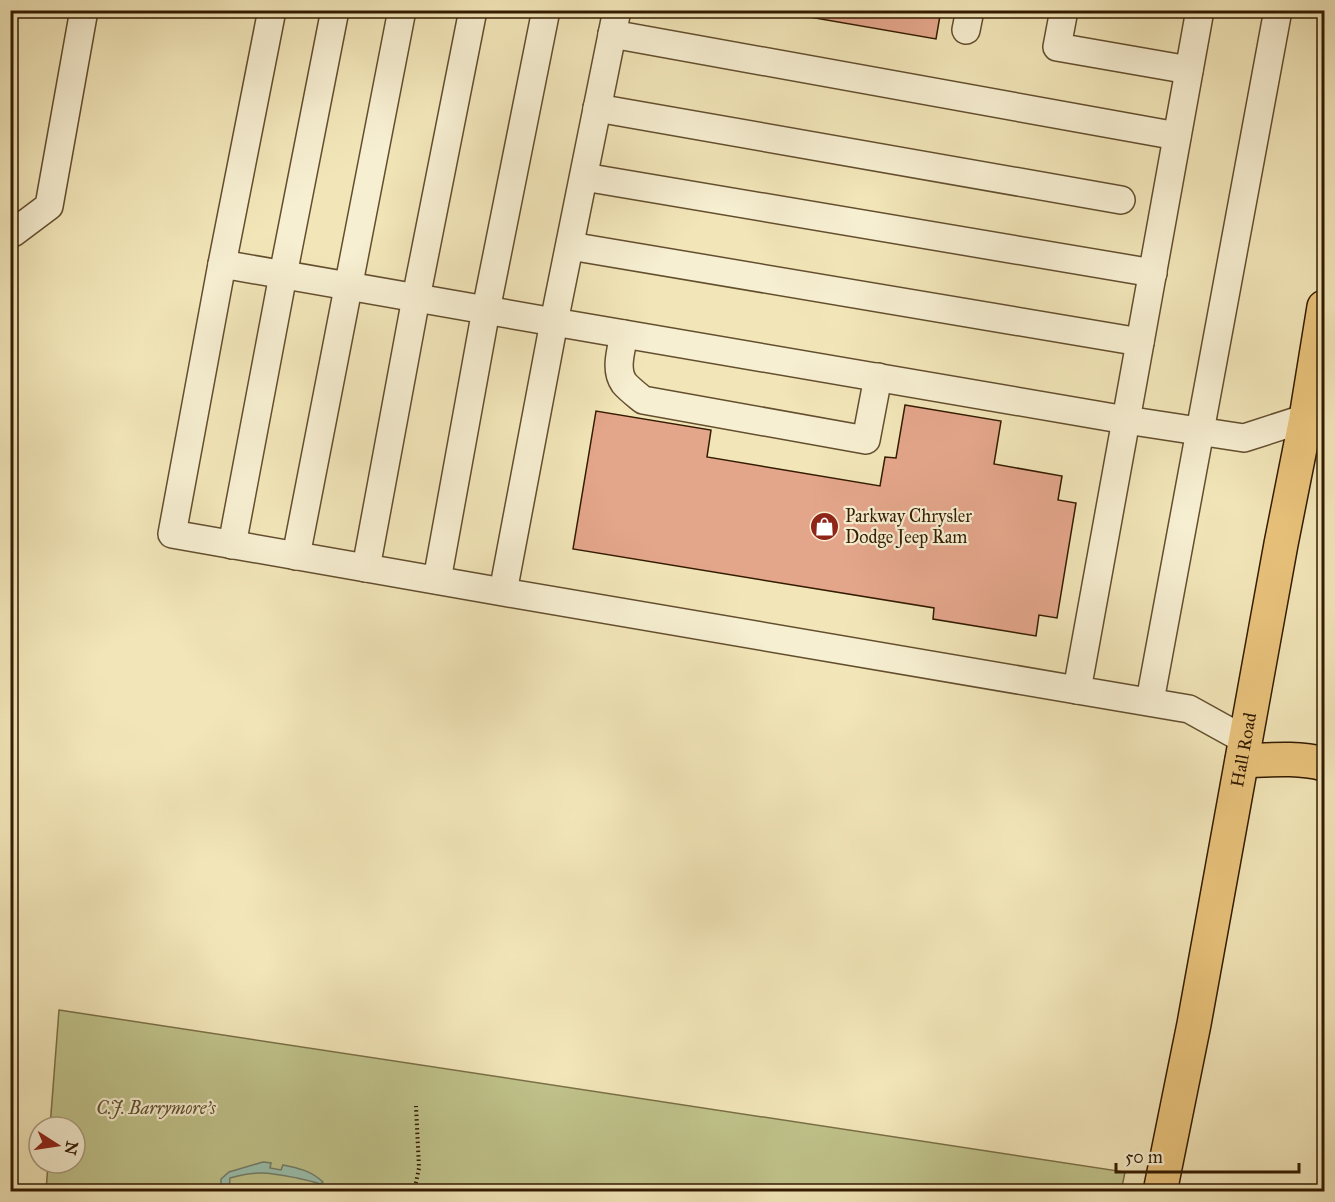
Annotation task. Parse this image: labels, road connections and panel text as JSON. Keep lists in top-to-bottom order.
{
  "streets": {
    "highway": ["Hall Road"]
  },
  "parks": ["C.J. Barrymore's"],
  "places": {
    "shop": ["Parkway Chrysler Dodge Jeep Ram"]
  },
  "scale_bar": "50 m",
  "north": "right"
}
